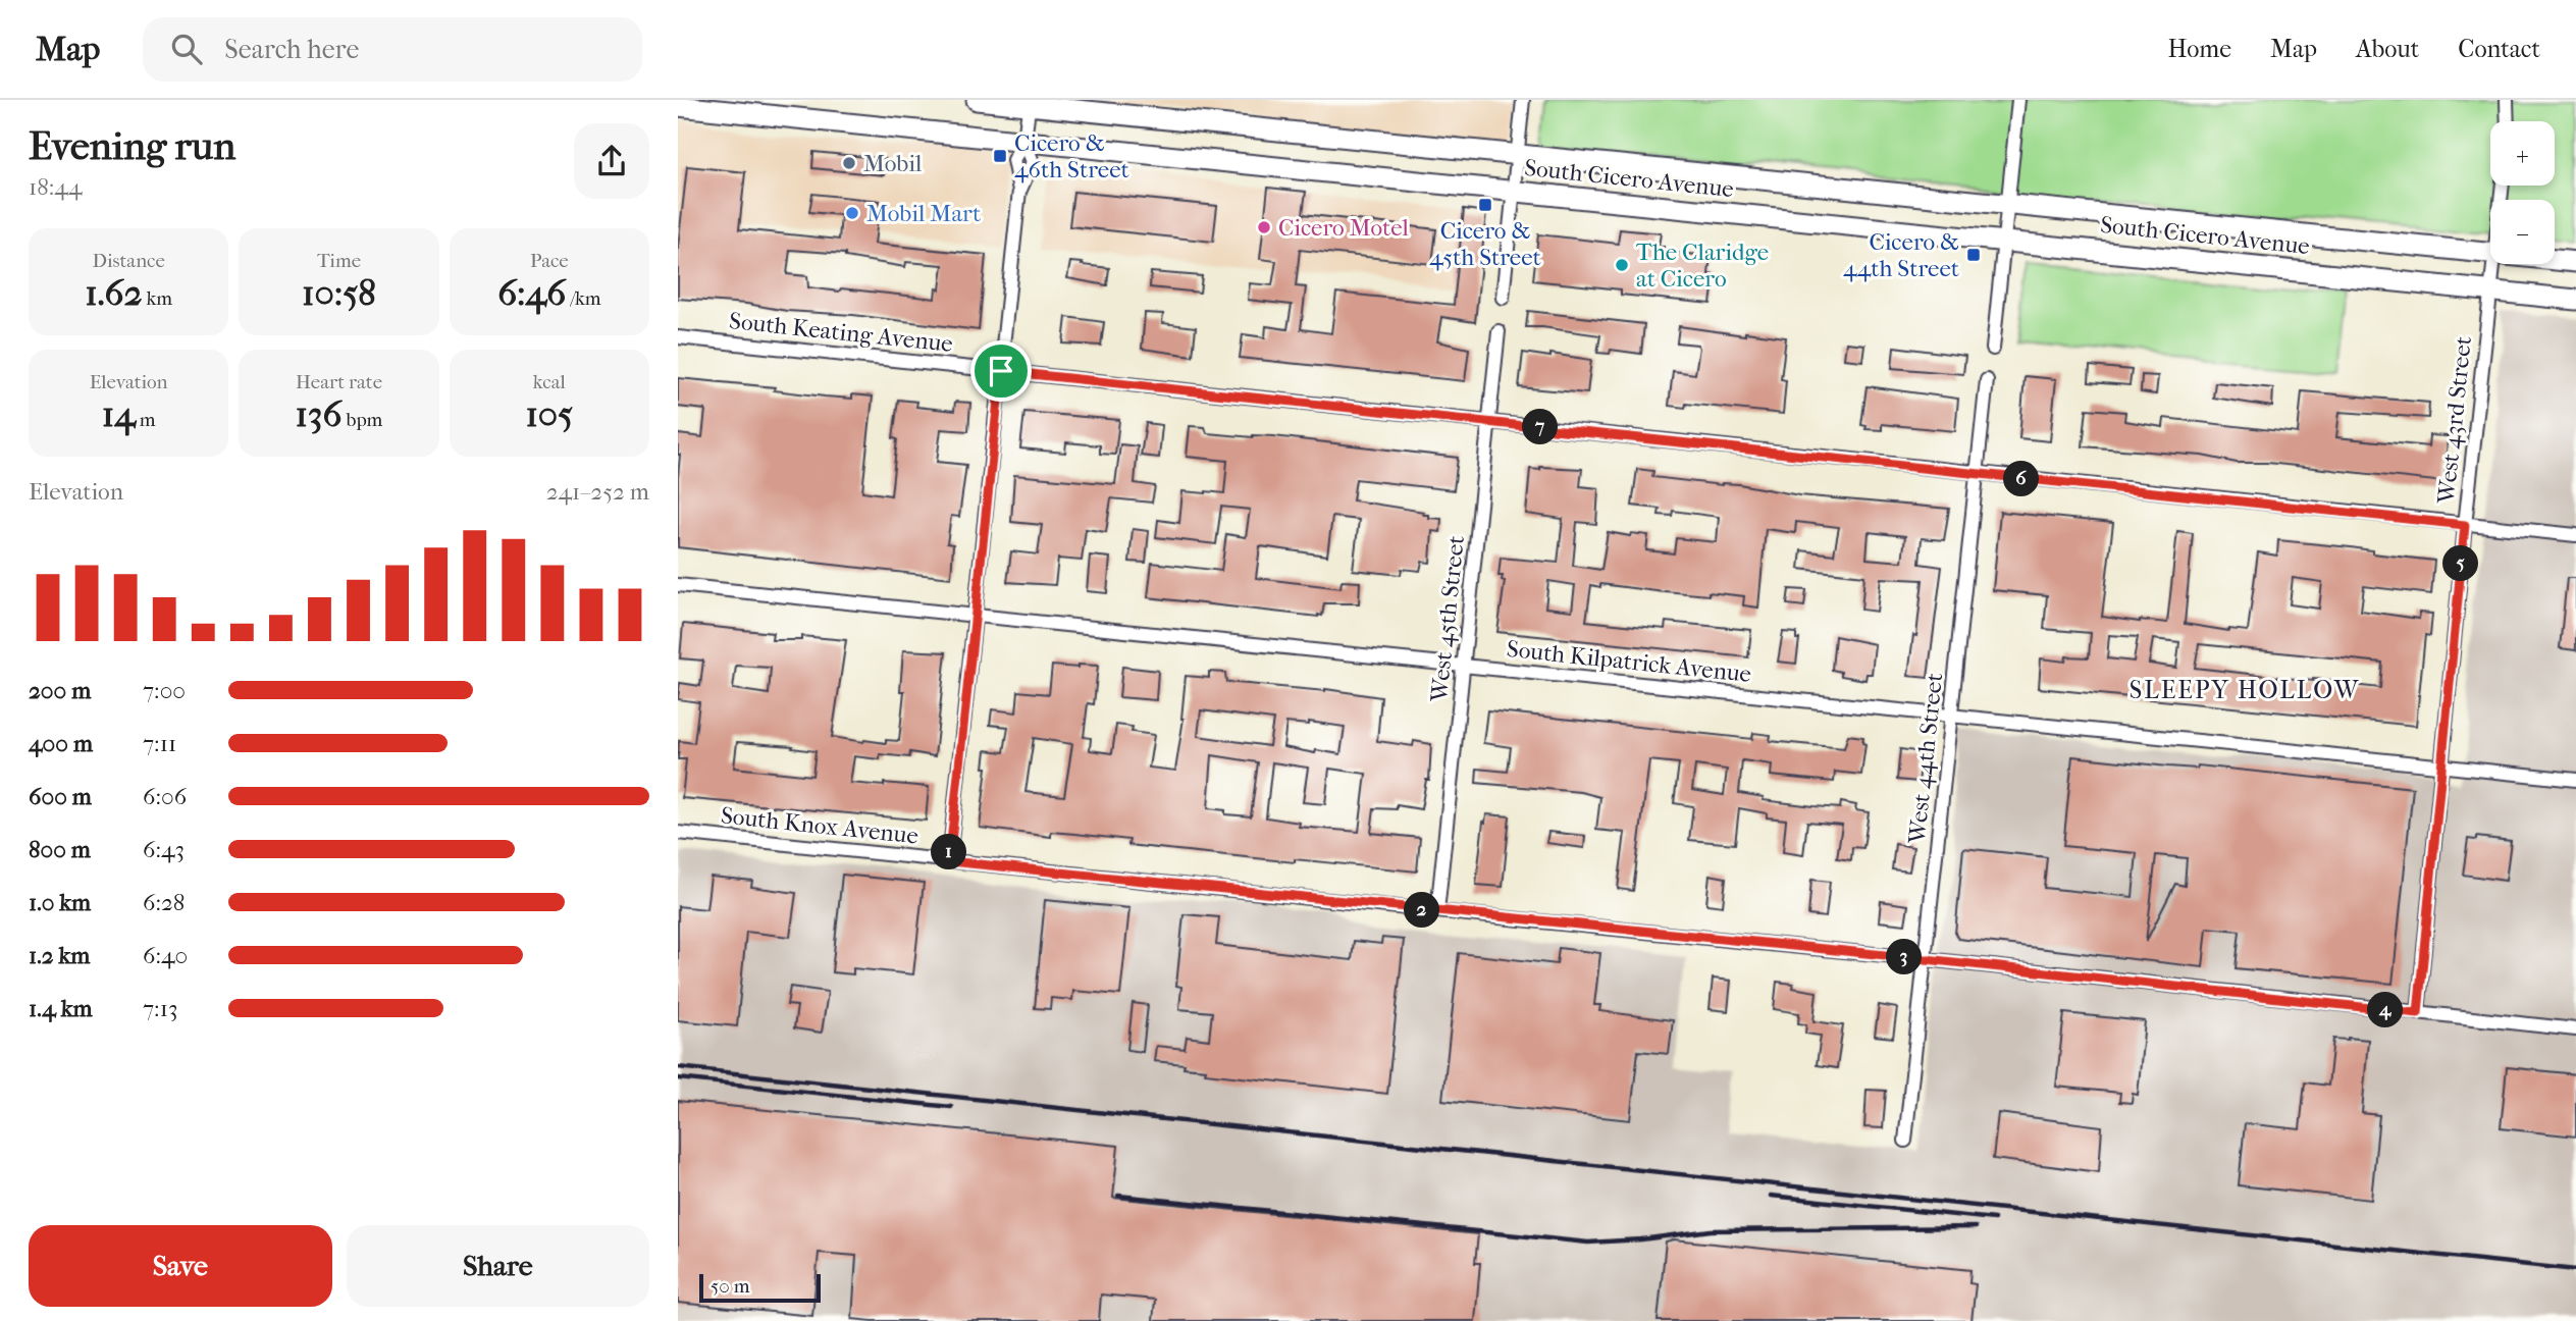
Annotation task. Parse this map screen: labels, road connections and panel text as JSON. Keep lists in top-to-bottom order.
{
  "streets": {
    "main road": ["South Cicero Avenue"],
    "street": [
      "South Keating Avenue",
      "West 43rd Street",
      "West 45th Street",
      "South Kilpatrick Avenue",
      "West 44th Street",
      "South Knox Avenue"
    ]
  },
  "crossings": [
    ["South Cicero Avenue", "West 43rd Street"],
    ["South Keating Avenue", "West 43rd Street"],
    ["South Keating Avenue", "West 45th Street"],
    ["South Keating Avenue", "West 44th Street"],
    ["West 43rd Street", "South Kilpatrick Avenue"],
    ["West 43rd Street", "South Knox Avenue"],
    ["West 45th Street", "South Kilpatrick Avenue"],
    ["West 45th Street", "South Knox Avenue"],
    ["South Kilpatrick Avenue", "West 44th Street"],
    ["West 44th Street", "South Knox Avenue"]
  ],
  "districts": ["SLEEPY HOLLOW"],
  "places": {
    "transit": ["Cicero & 46th Street", "Cicero & 45th Street", "Cicero & 44th Street"],
    "other": [
      "Mobil",
      "Mobil Mart",
      "Cicero Motel",
      "The Claridge at Cicero"
    ]
  },
  "scale_bar": "50 m",
  "page": {
    "header": "Map",
    "search": "Search here",
    "nav": [
      "Home",
      "Map",
      "About",
      "Contact"
    ],
    "heading": ["Evening run", "18:44"],
    "map_buttons": ["+", "−"],
    "stats": [
      ["Distance", "1.62 km"],
      ["Time", "10:58"],
      ["Pace", "6:46 /km"],
      ["Elevation", "14 m"],
      ["Heart rate", "136 bpm"],
      ["kcal", "105"]
    ],
    "pins": [
      "7",
      "6",
      "5",
      "1",
      "2",
      "3",
      "4"
    ],
    "chart": ["Elevation", "241–252 m"],
    "list": [
      {
        "name": "200 m",
        "note": "7:00"
      },
      {
        "name": "400 m",
        "note": "7:11"
      },
      {
        "name": "600 m",
        "note": "6:06"
      },
      {
        "name": "800 m",
        "note": "6:43"
      },
      {
        "name": "1.0 km",
        "note": "6:28"
      },
      {
        "name": "1.2 km",
        "note": "6:40"
      },
      {
        "name": "1.4 km",
        "note": "7:13"
      }
    ],
    "buttons": ["Save", "Share"],
    "scale": "50 m"
  }
}
